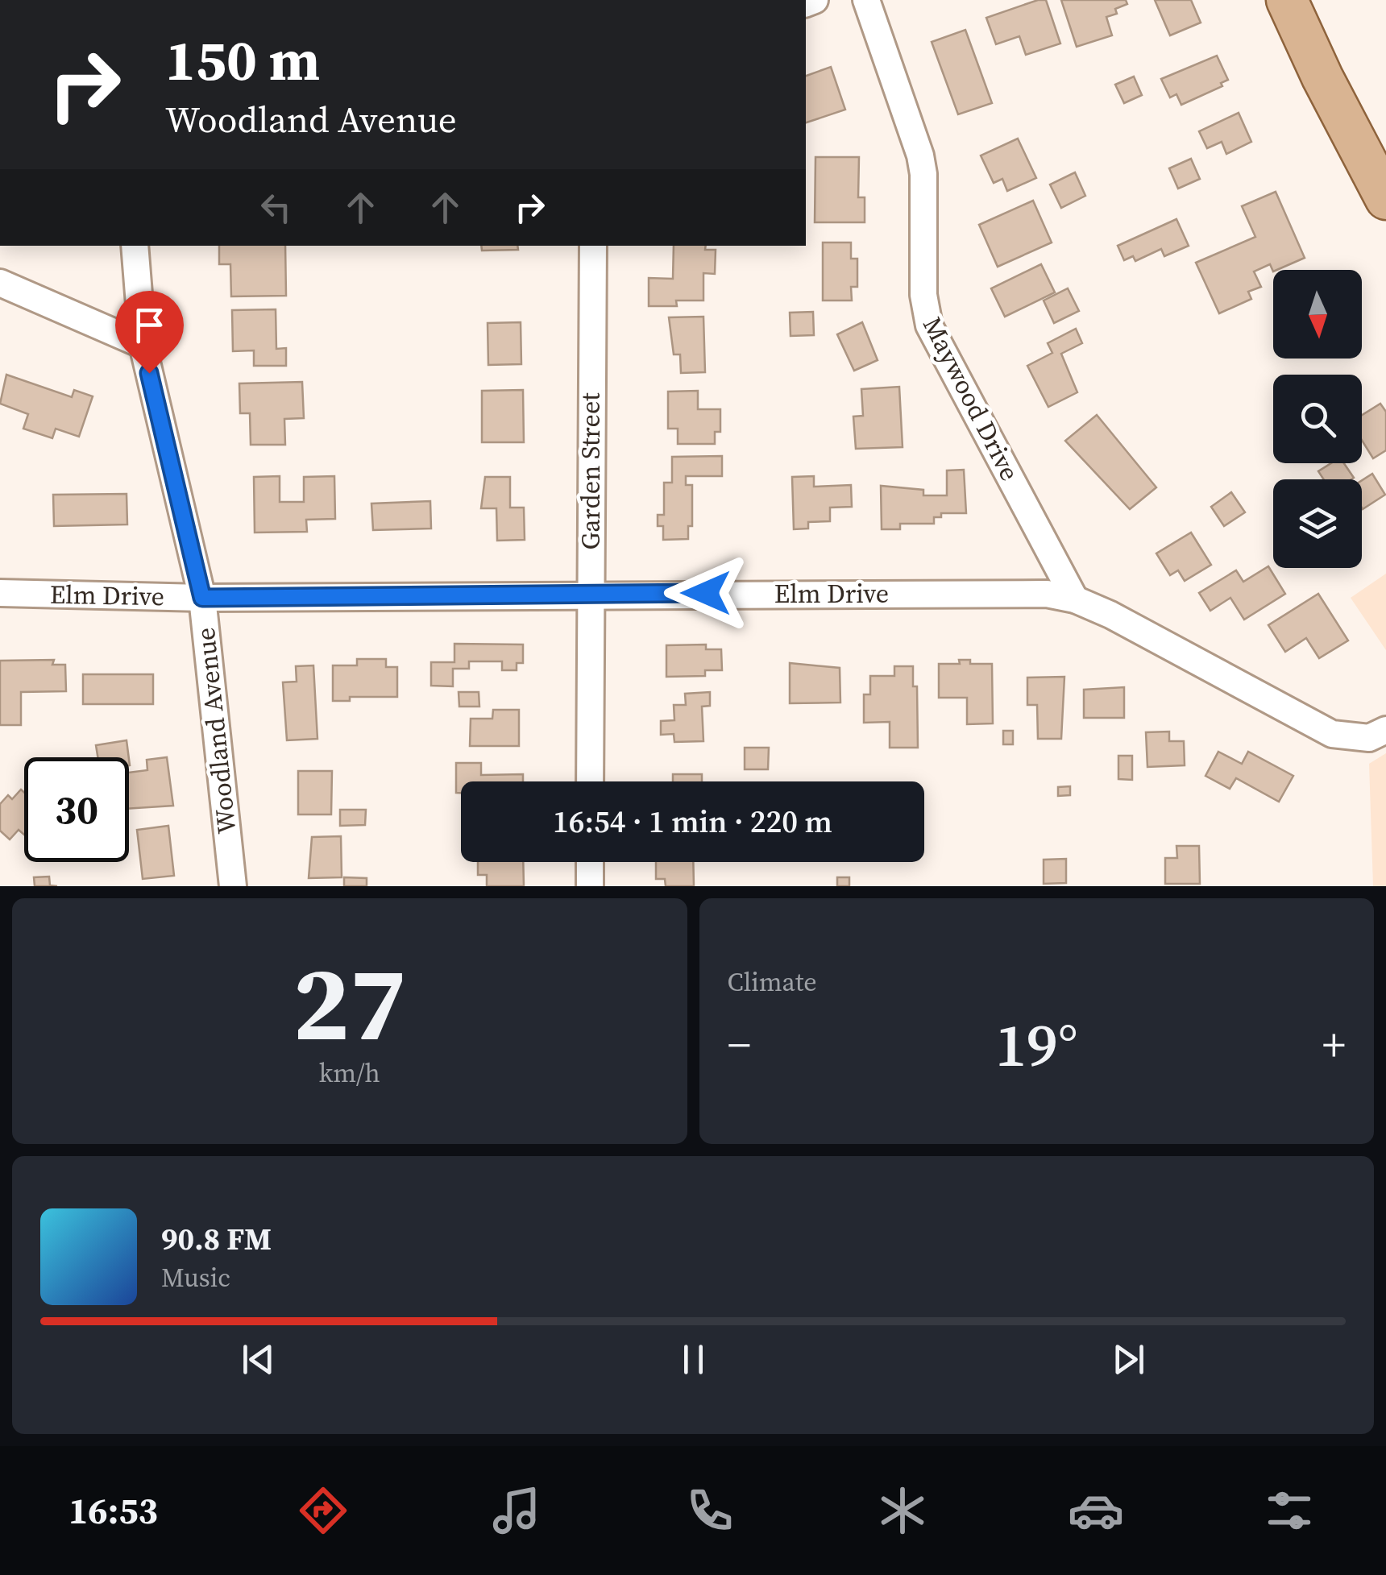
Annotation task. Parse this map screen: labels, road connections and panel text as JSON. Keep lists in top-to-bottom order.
{
  "streets": {
    "street": [
      "Maywood Drive",
      "Garden Street",
      "Elm Drive",
      "Woodland Avenue"
    ]
  },
  "crossings": [
    ["Maywood Drive", "Elm Drive"],
    ["Garden Street", "Elm Drive"],
    ["Elm Drive", "Woodland Avenue"]
  ],
  "north": "bottom",
  "page": {
    "turn": ["150 m", "Woodland Avenue"],
    "limit": "30",
    "trip": "16:54 · 1 min · 220 m",
    "tile": [
      ["27", "km/h"],
      "Climate"
    ],
    "heat": ["−", "19°", "+"],
    "song": ["90.8 FM", "Music"],
    "tabs": "16:53"
  }
}
